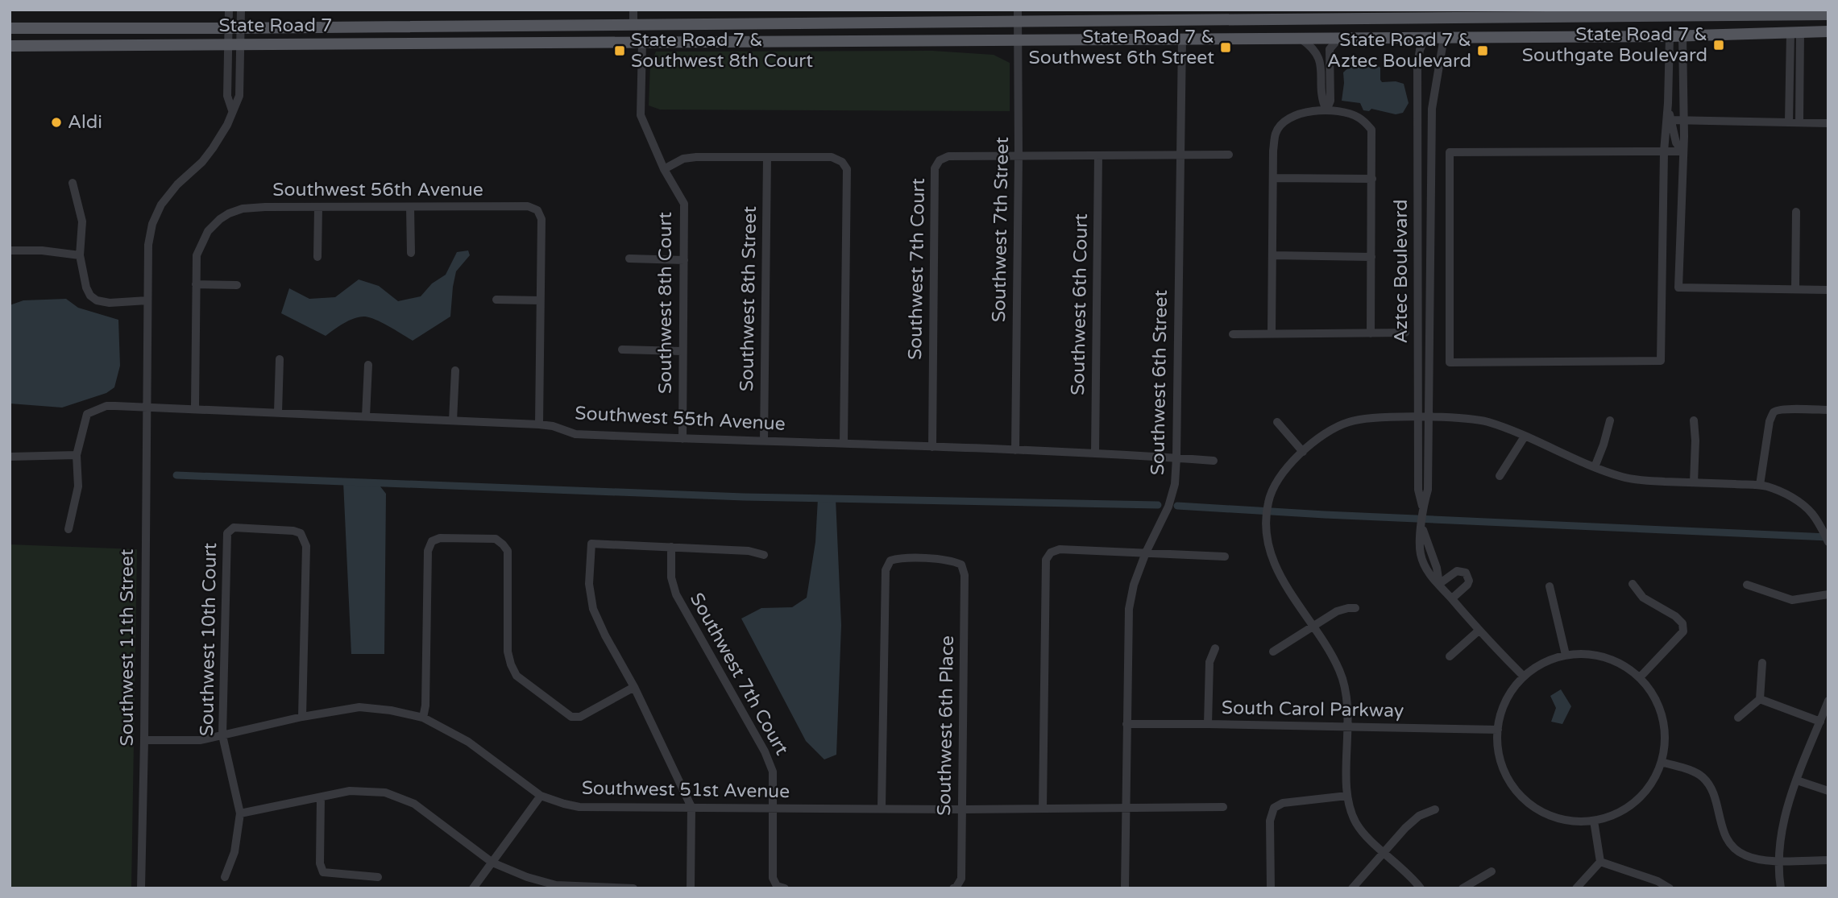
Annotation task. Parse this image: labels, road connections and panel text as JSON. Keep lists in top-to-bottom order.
{
  "streets": {
    "main road": ["State Road 7"],
    "street": [
      "Southwest 56th Avenue",
      "Southwest 7th Street",
      "Southwest 7th Court",
      "Aztec Boulevard",
      "Southwest 8th Street",
      "Southwest 8th Court",
      "Southwest 6th Court",
      "Southwest 6th Street",
      "Southwest 55th Avenue",
      "Southwest 10th Court",
      "Southwest 11th Street",
      "South Carol Parkway",
      "Southwest 6th Place",
      "Southwest 51st Avenue"
    ]
  },
  "crossings": [
    ["State Road 7", "Southwest 7th Street"],
    ["State Road 7", "Aztec Boulevard"],
    ["State Road 7", "Southwest 8th Court"],
    ["State Road 7", "Southwest 6th Street"],
    ["State Road 7", "Southwest 11th Street"],
    ["Southwest 7th Street", "Southwest 7th Court"],
    ["Southwest 7th Street", "Southwest 55th Avenue"],
    ["Southwest 7th Court", "Southwest 55th Avenue"],
    ["Southwest 7th Court", "Southwest 51st Avenue"],
    ["Aztec Boulevard", "South Carol Parkway"],
    ["Southwest 8th Street", "Southwest 55th Avenue"],
    ["Southwest 8th Court", "Southwest 55th Avenue"],
    ["Southwest 6th Court", "Southwest 55th Avenue"],
    ["Southwest 6th Street", "Southwest 55th Avenue"],
    ["Southwest 6th Street", "South Carol Parkway"],
    ["Southwest 6th Street", "Southwest 51st Avenue"],
    ["Southwest 55th Avenue", "Southwest 11th Street"],
    ["Southwest 10th Court", "Southwest 51st Avenue"],
    ["Southwest 11th Street", "Southwest 51st Avenue"],
    ["Southwest 6th Place", "Southwest 51st Avenue"]
  ],
  "places": {
    "transit": [
      "State Road 7 & Southgate Boulevard",
      "State Road 7 & Southwest 6th Street",
      "State Road 7 & Southwest 8th Court",
      "State Road 7 & Aztec Boulevard"
    ],
    "other": ["Aldi"]
  }
}
